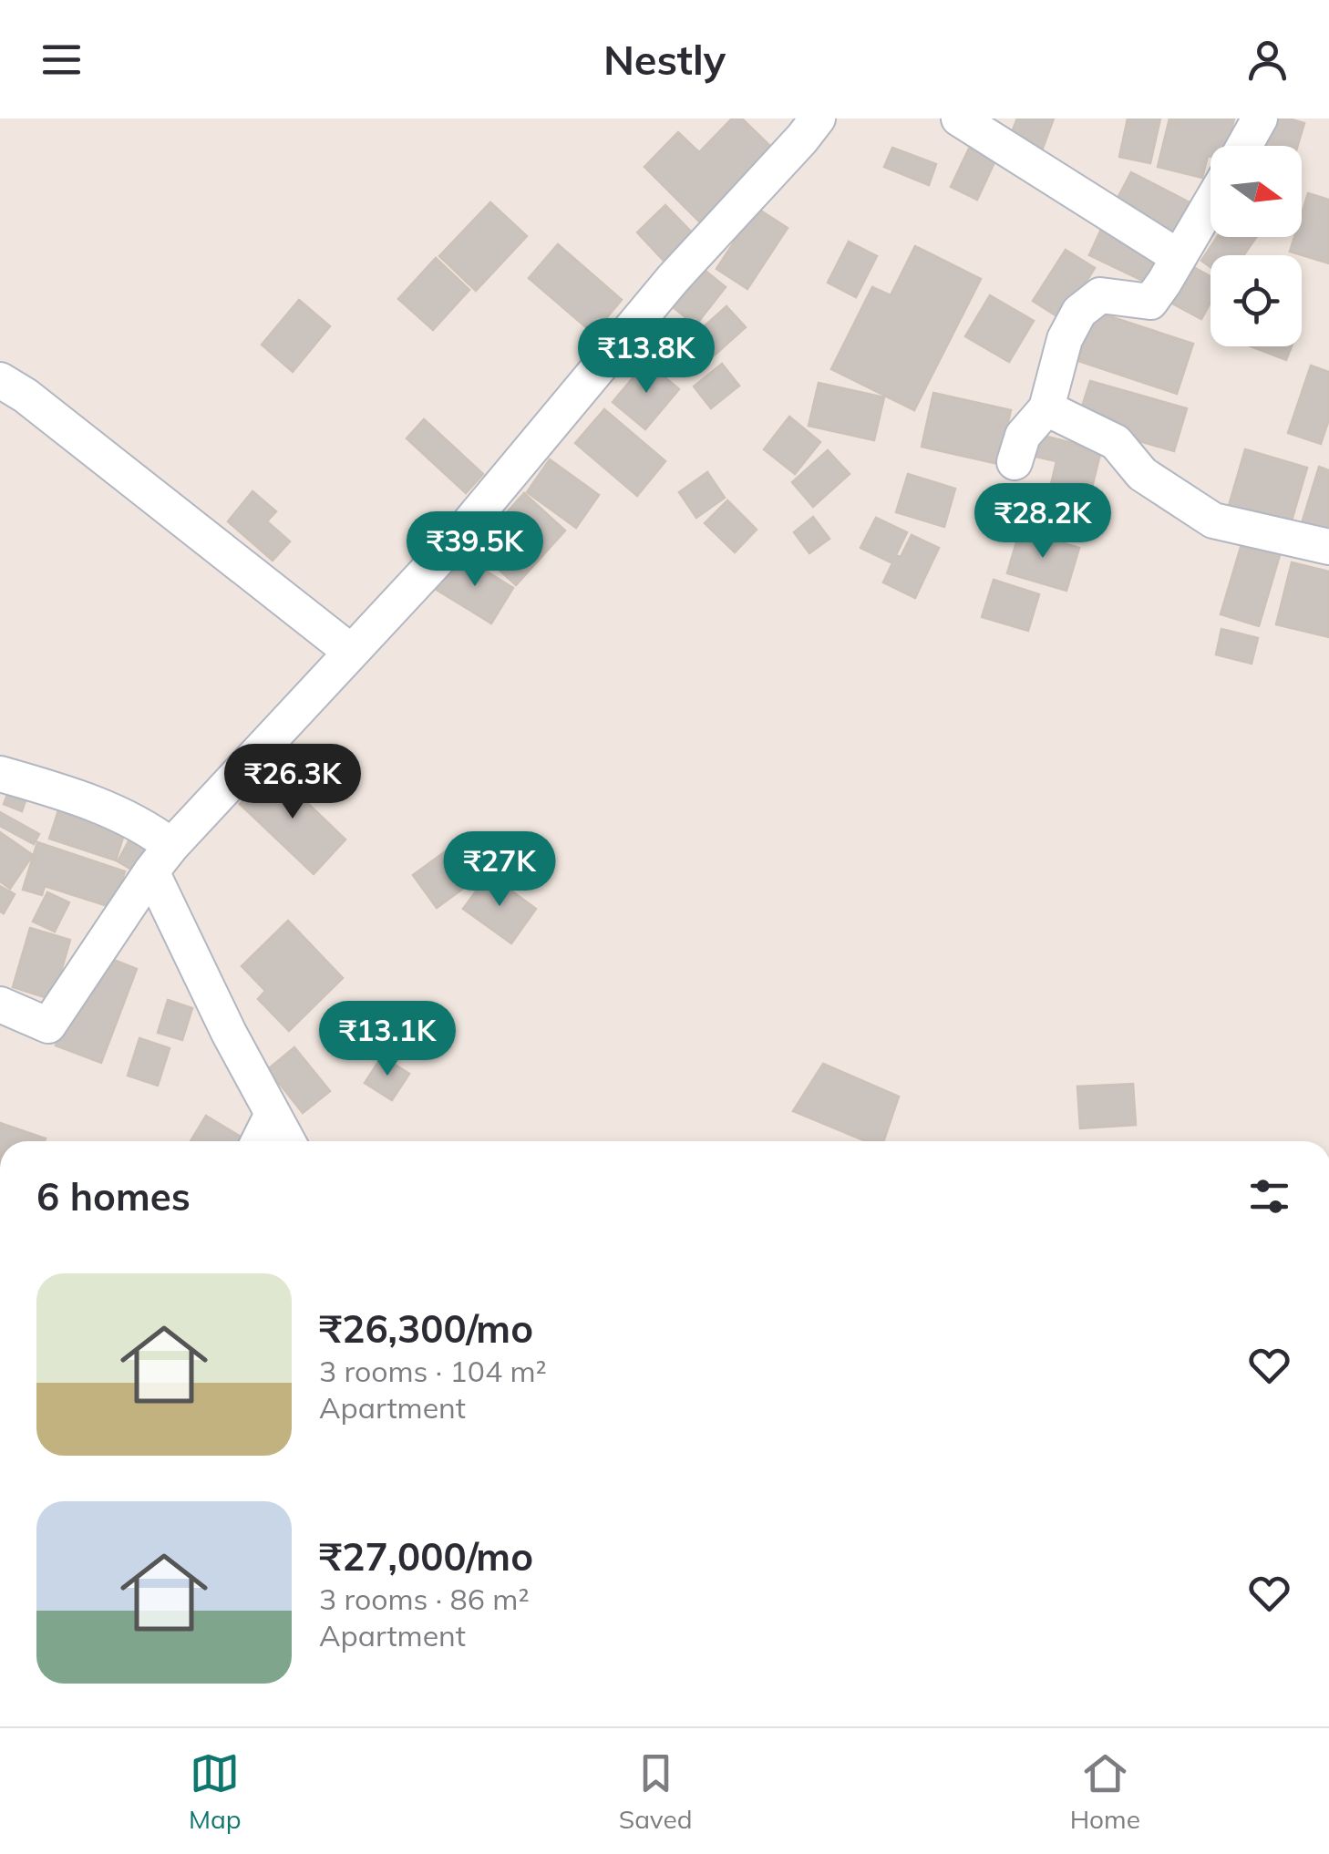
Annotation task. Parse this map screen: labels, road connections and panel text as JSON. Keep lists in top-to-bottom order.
{
  "north": "right",
  "page": {
    "header": "Nestly",
    "price": [
      "₹13.8K",
      "₹28.2K",
      "₹39.5K",
      "₹26.3K",
      "₹27K",
      "₹13.1K"
    ],
    "heading": "6 homes",
    "list": [
      {
        "name": "₹26,300/mo",
        "note": "3 rooms · 104 m² · Apartment"
      },
      {
        "name": "₹27,000/mo",
        "note": "3 rooms · 86 m² · Apartment"
      }
    ],
    "tabs": ["Map", "Saved", "Home"]
  }
}
